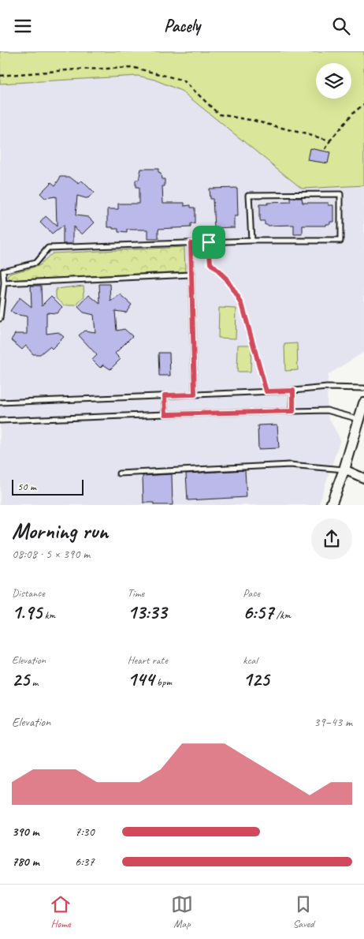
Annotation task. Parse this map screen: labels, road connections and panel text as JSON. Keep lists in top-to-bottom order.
{
  "scale_bar": "50 m",
  "page": {
    "header": "Pacely",
    "scale": "50 m",
    "heading": ["Morning run", "08:08 · 5 × 390 m"],
    "stats": [
      ["Distance", "1.95 km"],
      ["Time", "13:33"],
      ["Pace", "6:57 /km"],
      ["Elevation", "25 m"],
      ["Heart rate", "144 bpm"],
      ["kcal", "125"]
    ],
    "chart": ["Elevation", "39–43 m"],
    "list": [
      {
        "name": "390 m",
        "note": "7:30"
      },
      {
        "name": "780 m",
        "note": "6:37"
      }
    ],
    "tabs": ["Home", "Map", "Saved"]
  }
}
